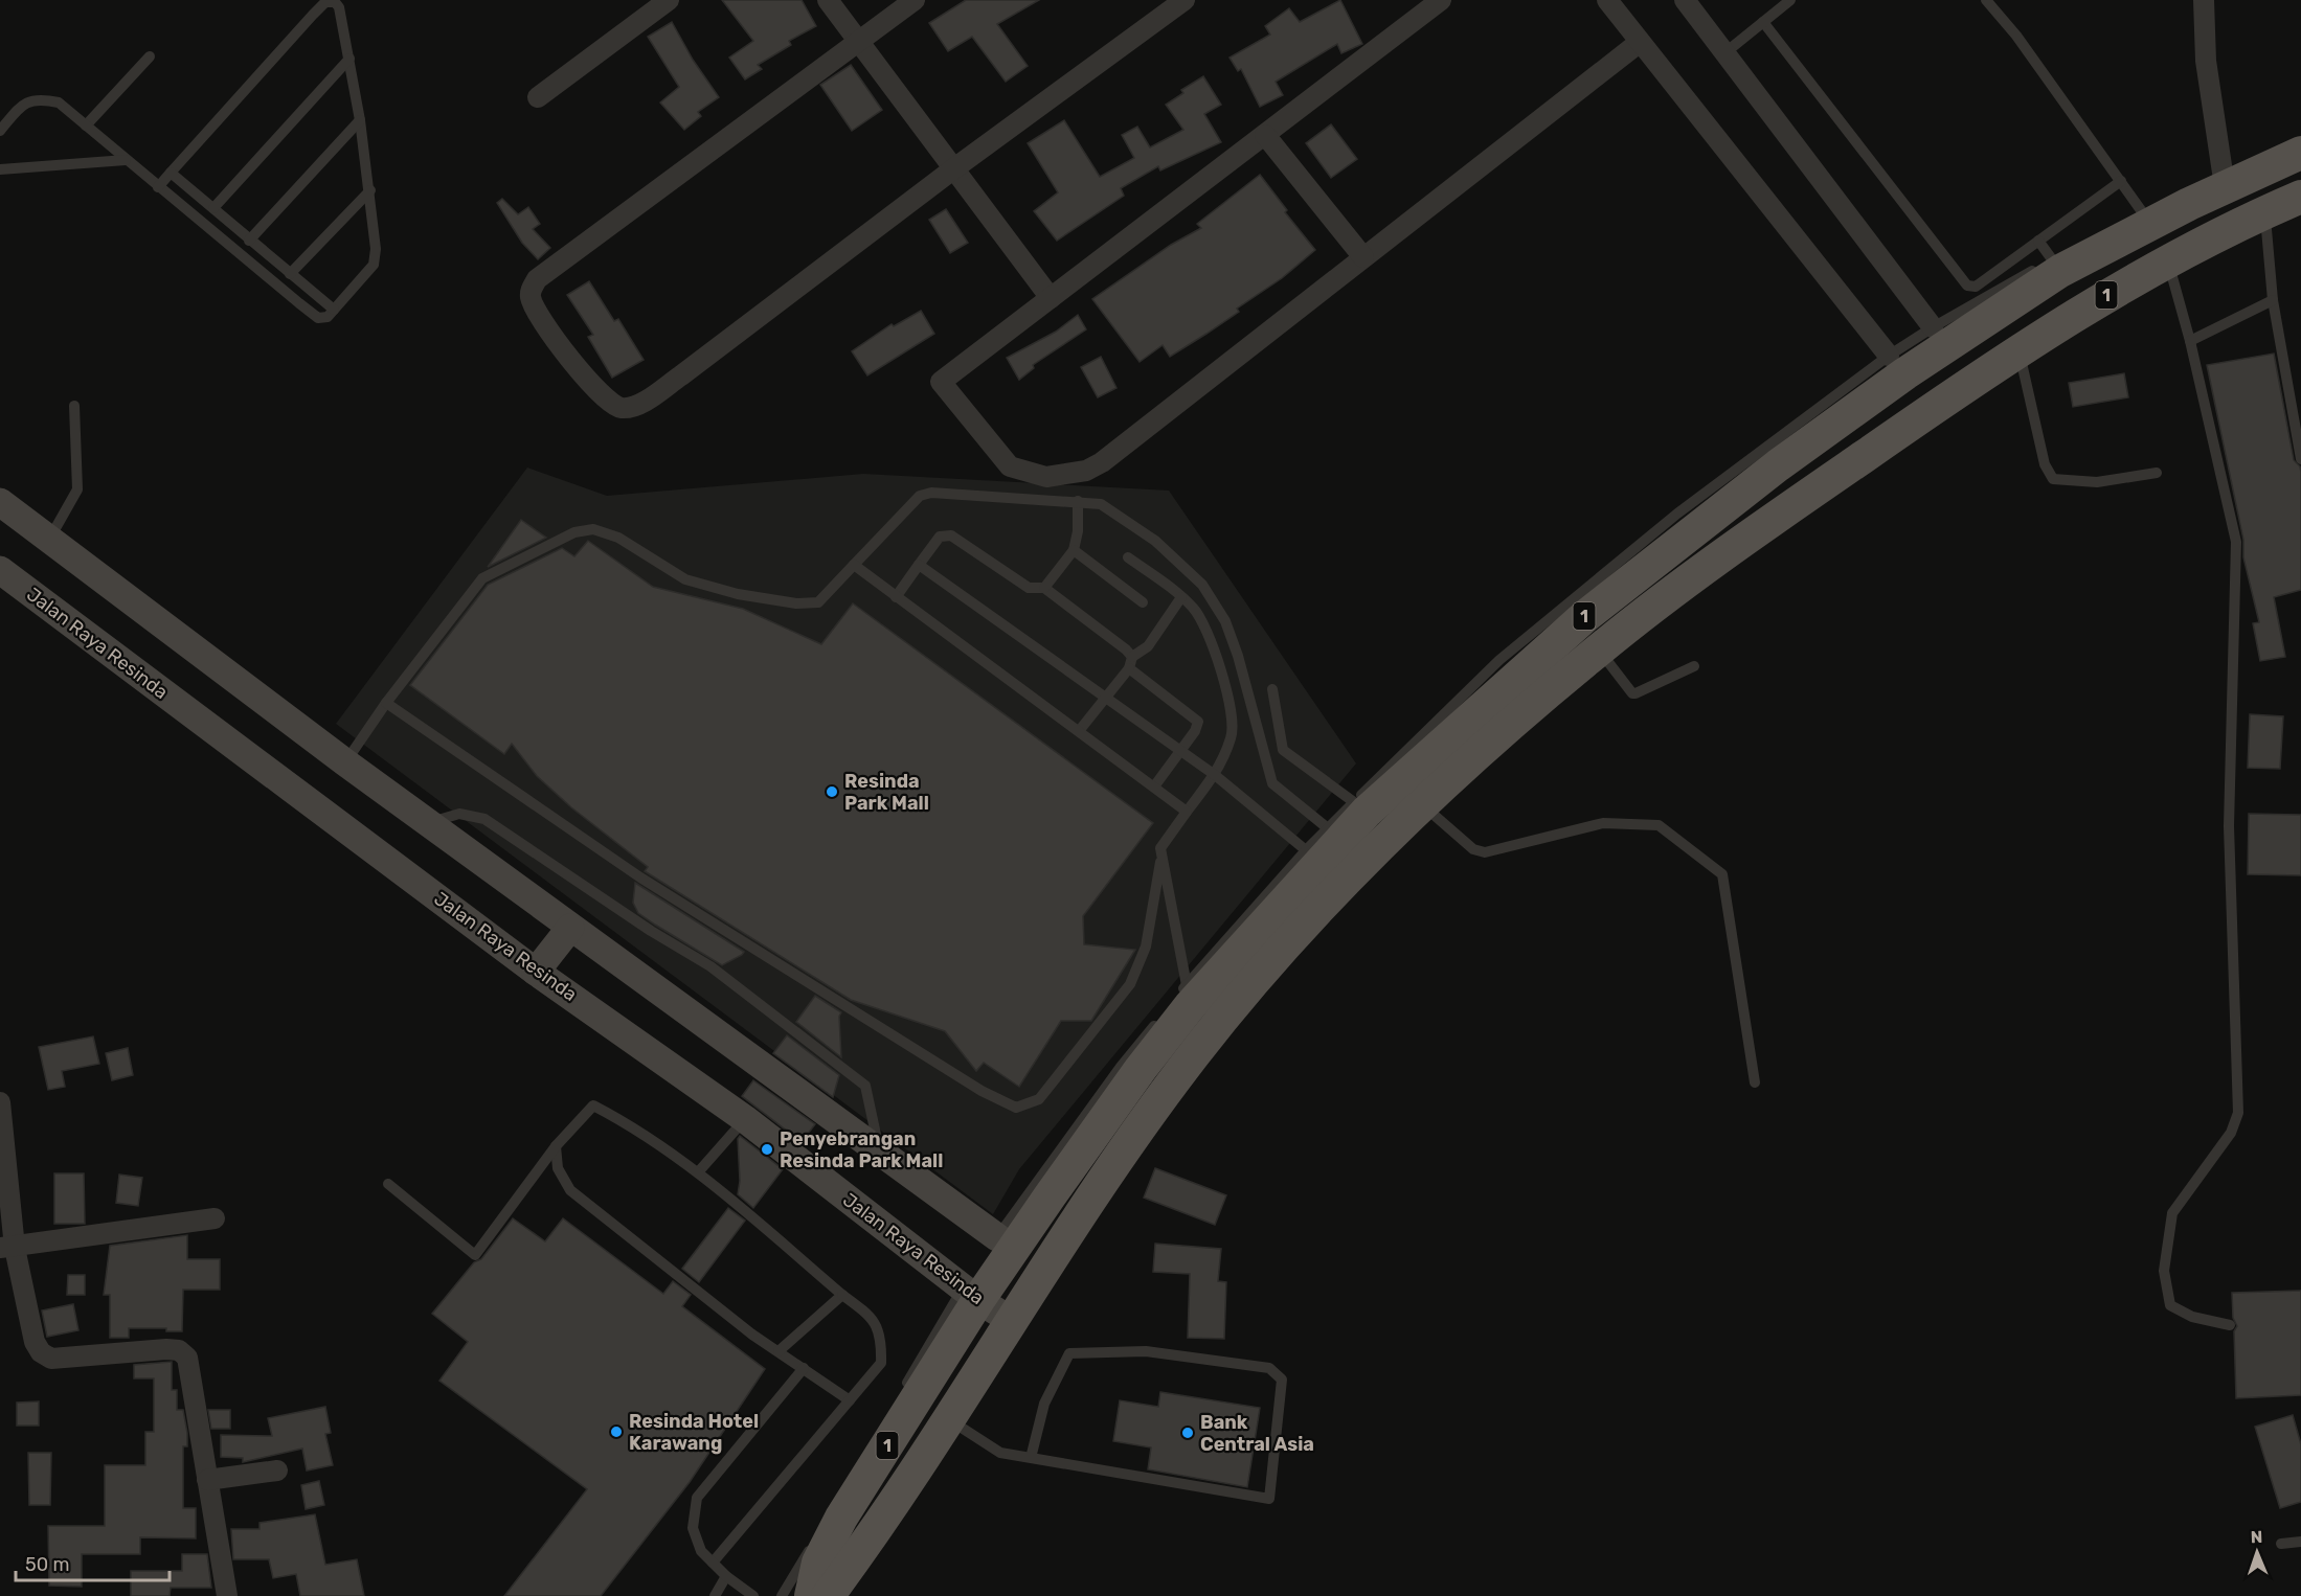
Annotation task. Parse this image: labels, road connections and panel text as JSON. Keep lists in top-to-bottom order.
{
  "streets": {
    "main road": ["1"],
    "street": ["Jalan Raya Resinda"]
  },
  "crossings": [
    ["1", "Jalan Raya Resinda"]
  ],
  "places": [
    "Resinda Park Mall",
    "Penyebrangan Resinda Park Mall",
    "Resinda Hotel Karawang",
    "Bank Central Asia"
  ],
  "scale_bar": "50 m",
  "north": "top"
}
